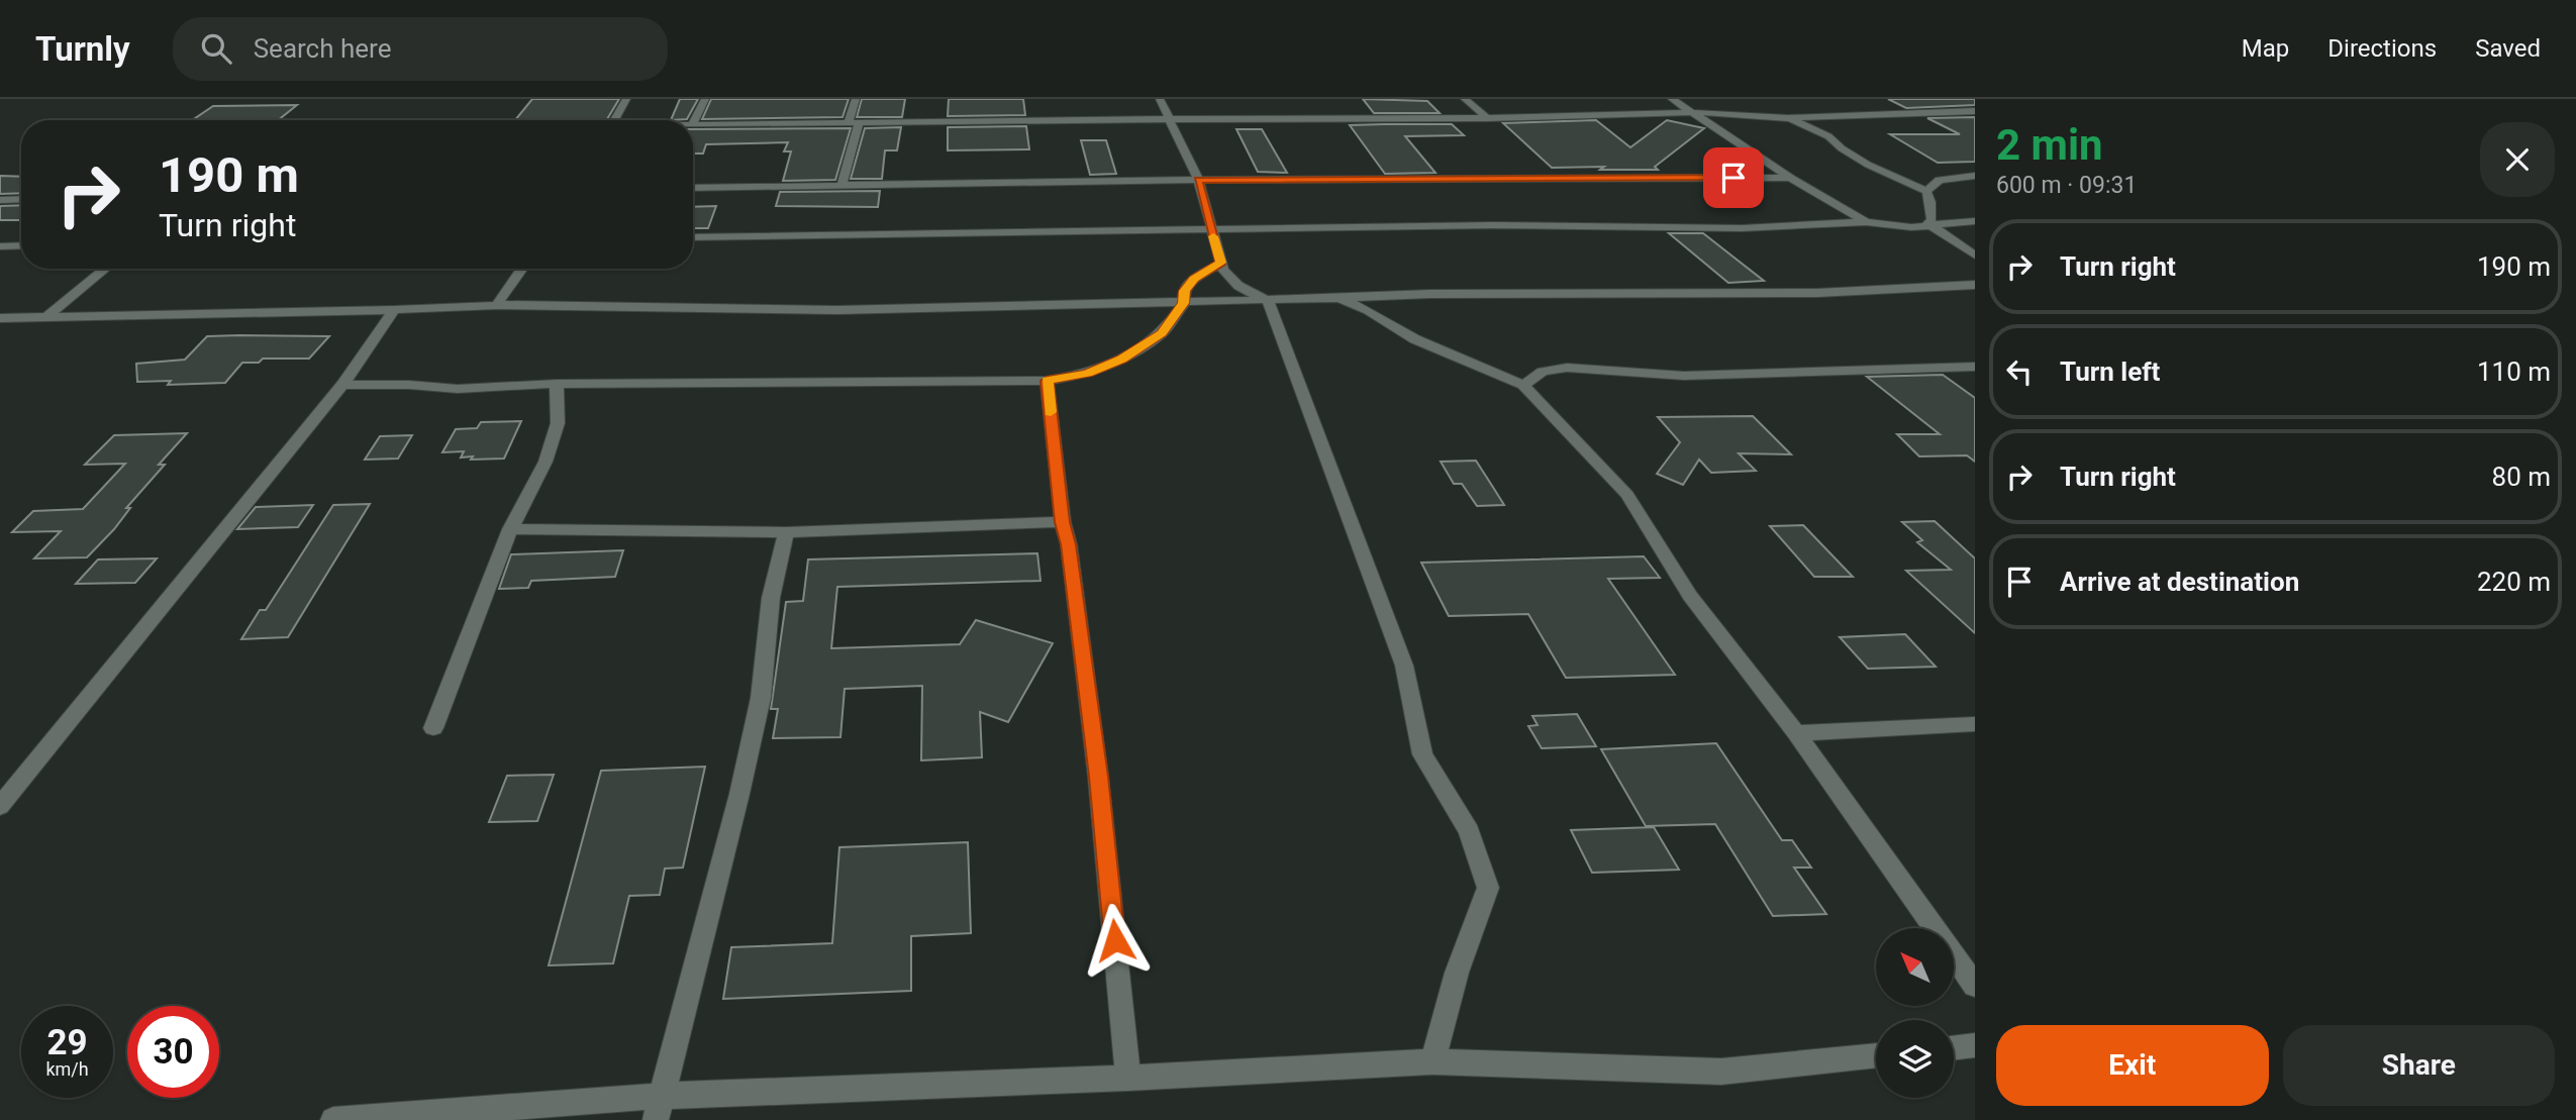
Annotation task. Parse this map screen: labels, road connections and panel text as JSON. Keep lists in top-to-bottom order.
{
  "north": "top left",
  "page": {
    "header": "Turnly",
    "search": "Search here",
    "nav": ["Map", "Directions", "Saved"],
    "heading": ["2 min", "600 m · 09:31"],
    "turn": ["190 m", "Turn right"],
    "list": [
      {
        "name": "Turn right",
        "value": "190 m"
      },
      {
        "name": "Turn left",
        "value": "110 m"
      },
      {
        "name": "Turn right",
        "value": "80 m"
      },
      {
        "name": "Arrive at destination",
        "value": "220 m"
      }
    ],
    "speed": "29 km/h",
    "limit": "30",
    "buttons": ["Exit", "Share"]
  }
}
